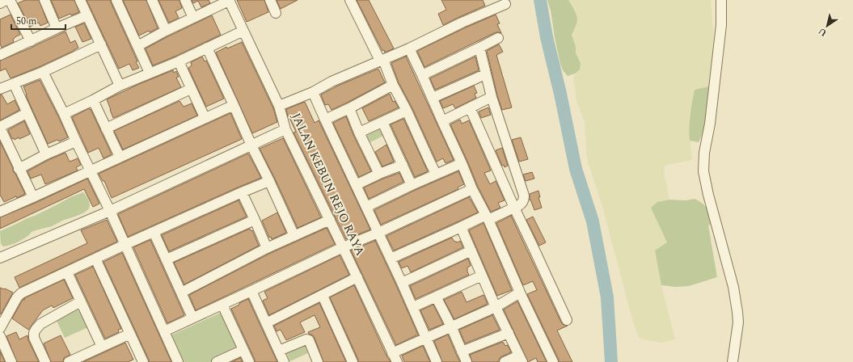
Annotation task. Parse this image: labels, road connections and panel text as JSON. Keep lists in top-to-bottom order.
{
  "streets": {
    "street": ["JALAN KEBUN REJO RAYA"]
  },
  "scale_bar": "50 m",
  "north": "bottom left"
}
